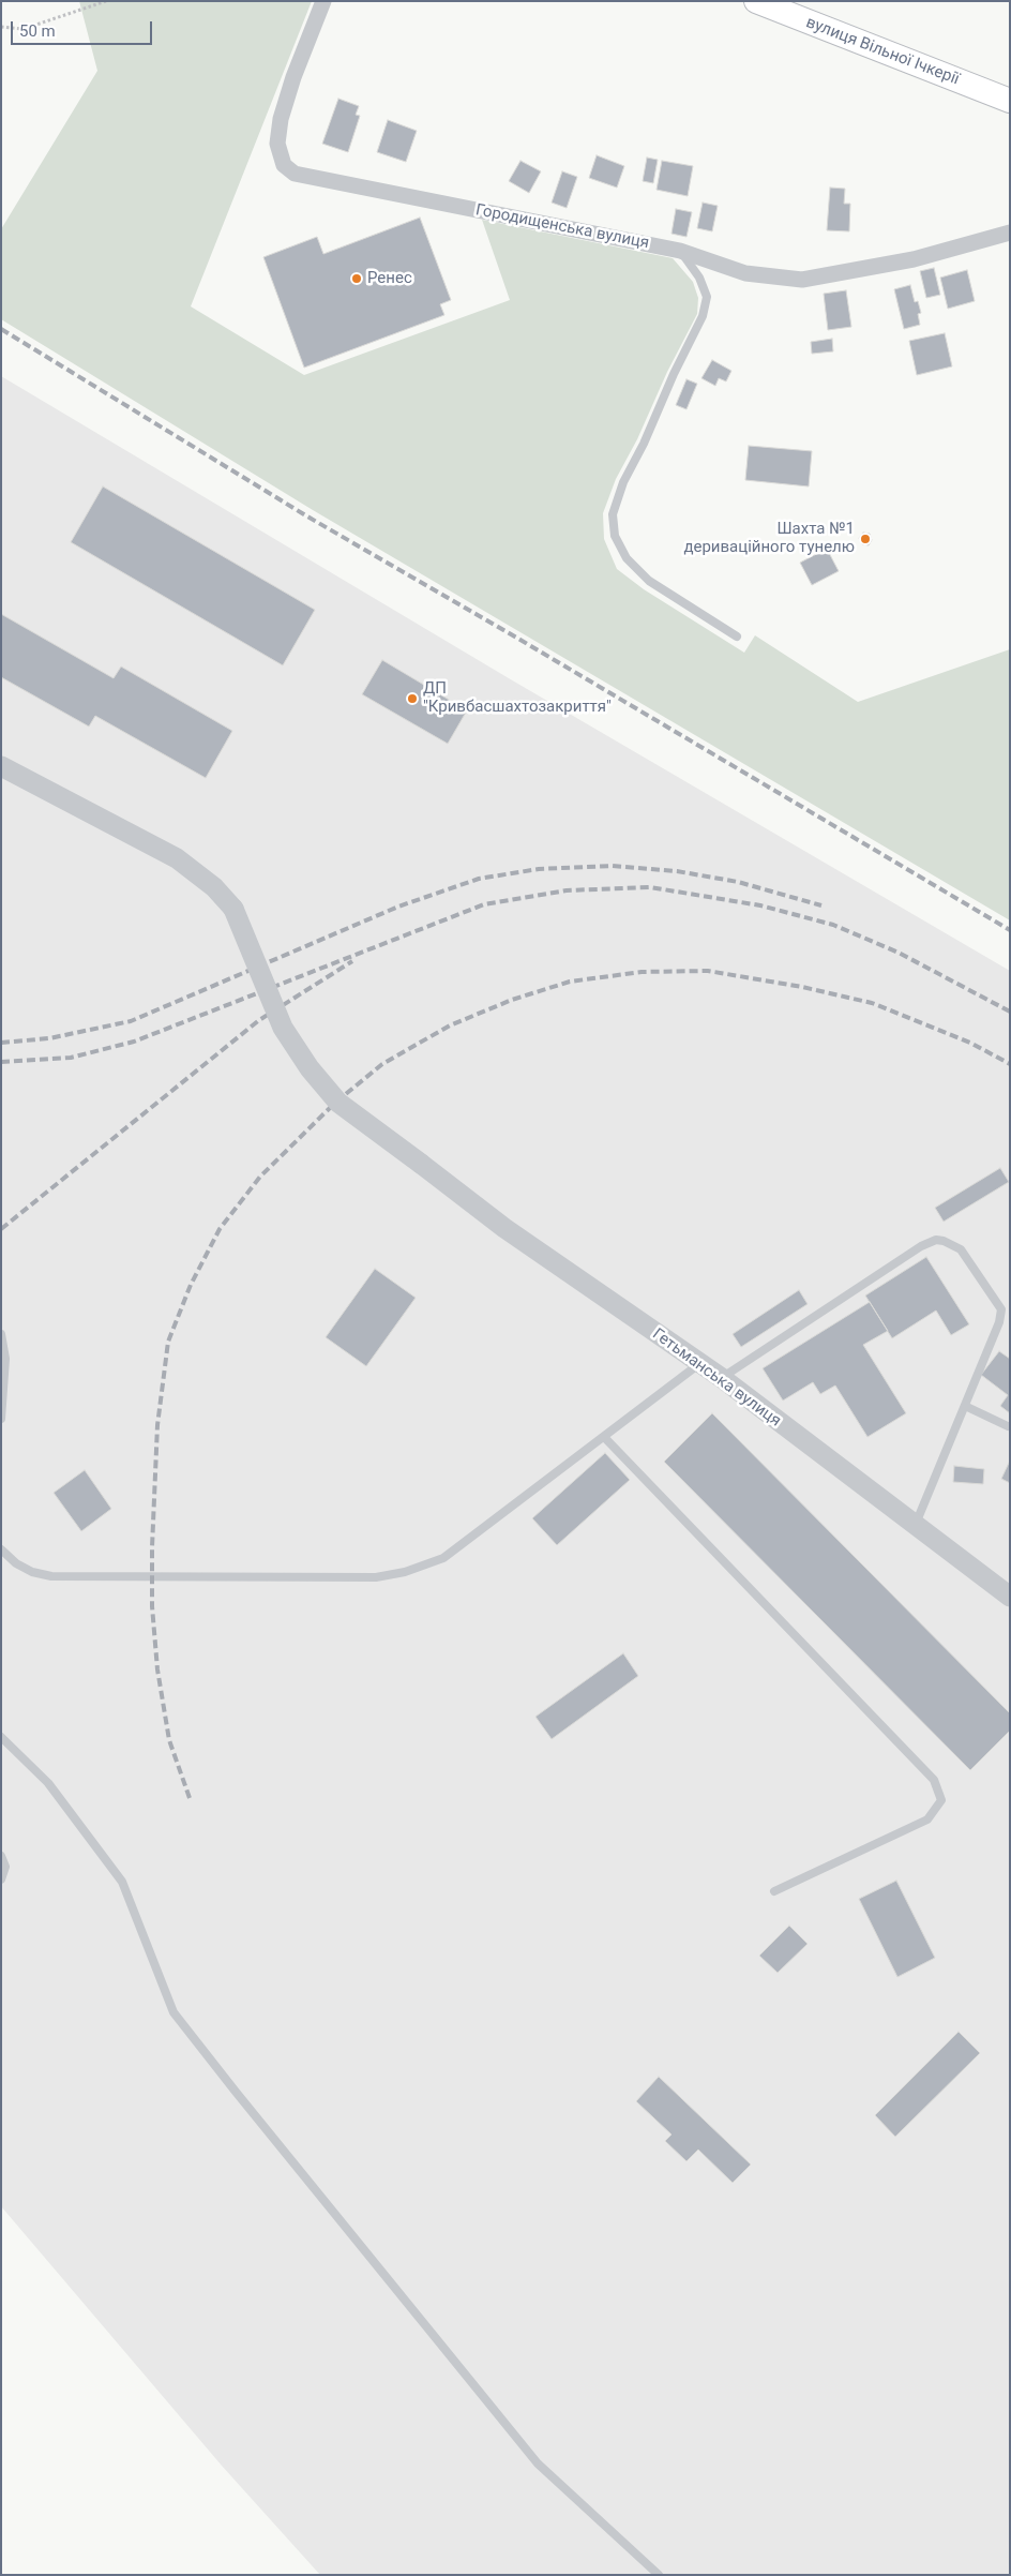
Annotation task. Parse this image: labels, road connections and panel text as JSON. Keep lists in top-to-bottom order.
{
  "streets": {
    "main road": ["вулиця Вільної Ічкерії"],
    "street": ["Городищенська вулиця", "Гетьманська вулиця"]
  },
  "places": ["Ренес", "Шахта №1 дериваційного тунелю", "ДП \"Кривбасшахтозакриття\""],
  "scale_bar": "50 m"
}
